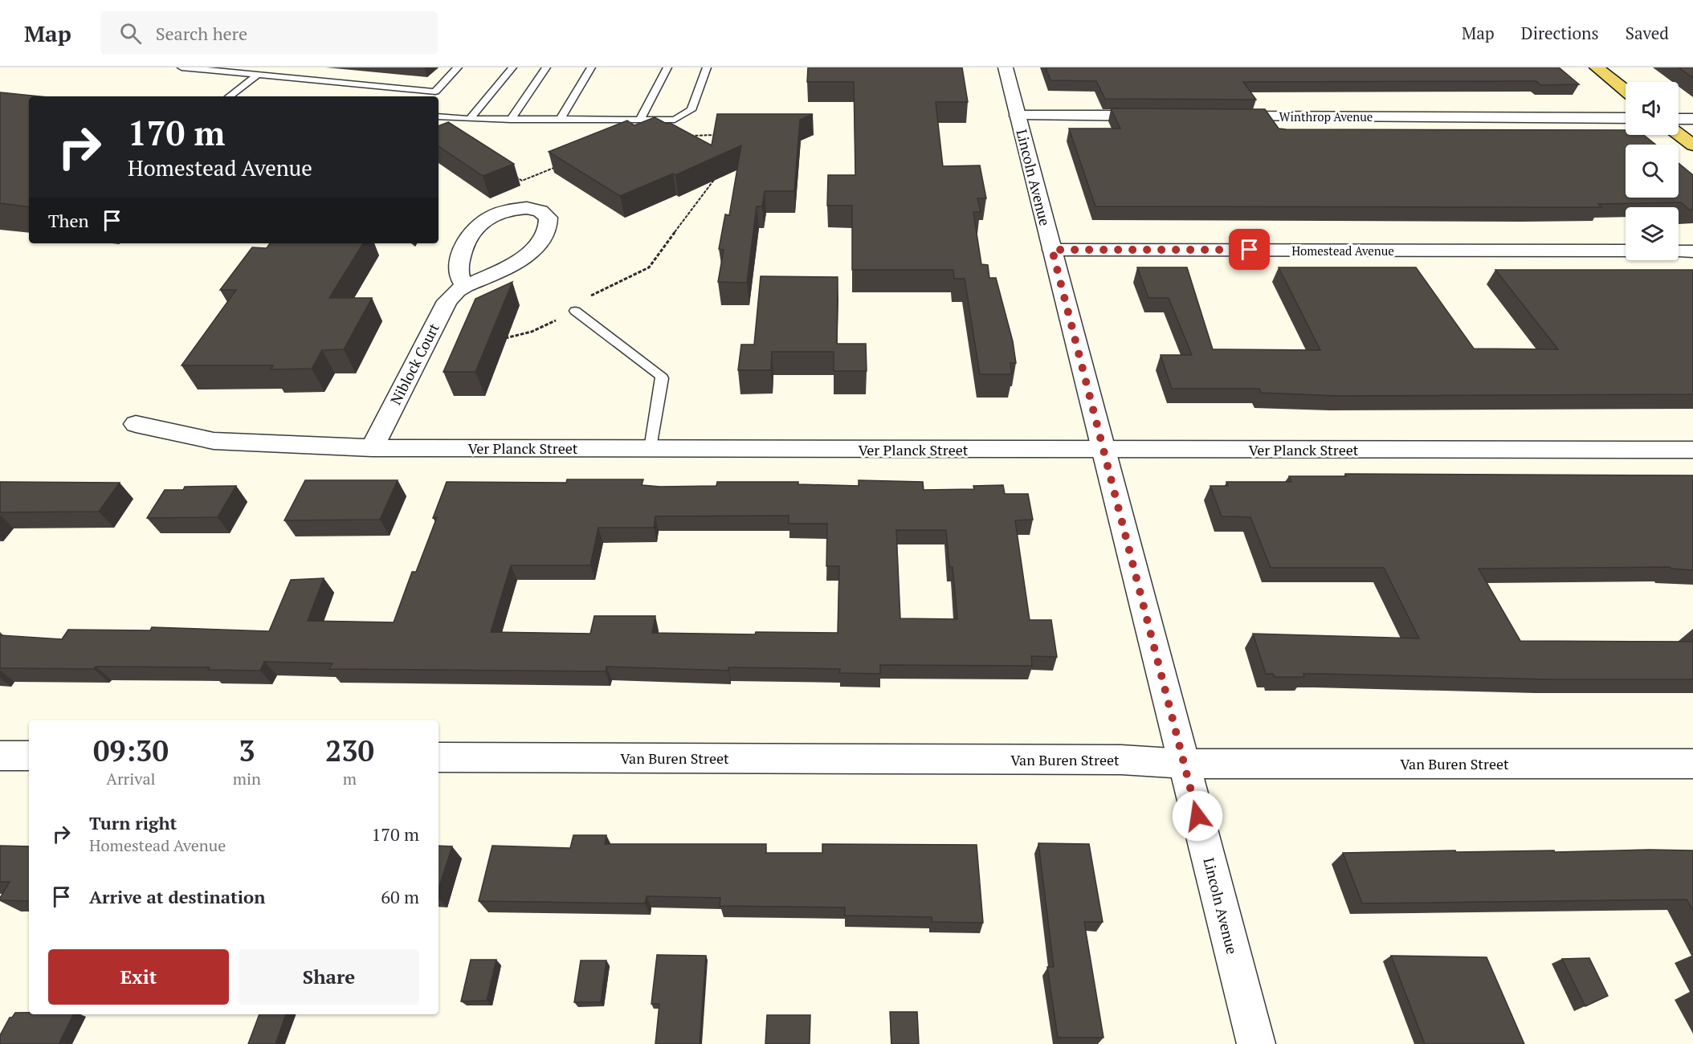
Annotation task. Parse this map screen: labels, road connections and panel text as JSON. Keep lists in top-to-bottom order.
{
  "streets": {
    "street": [
      "Winthrop Avenue",
      "Lincoln Avenue",
      "Homestead Avenue",
      "Niblock Court",
      "Ver Planck Street",
      "Van Buren Street"
    ]
  },
  "crossings": [
    ["Lincoln Avenue", "Homestead Avenue"],
    ["Lincoln Avenue", "Ver Planck Street"],
    ["Lincoln Avenue", "Van Buren Street"],
    ["Niblock Court", "Ver Planck Street"]
  ],
  "page": {
    "header": "Map",
    "search": "Search here",
    "nav": ["Map", "Directions", "Saved"],
    "turn": ["170 m", "Homestead Avenue"],
    "then": "Then",
    "eta": [
      "09:30",
      "Arrival",
      "3",
      "min",
      "230",
      "m"
    ],
    "list": [
      {
        "name": "Turn right",
        "note": "Homestead Avenue",
        "value": "170 m"
      },
      {
        "name": "Arrive at destination",
        "value": "60 m"
      }
    ],
    "buttons": ["Exit", "Share"]
  }
}
